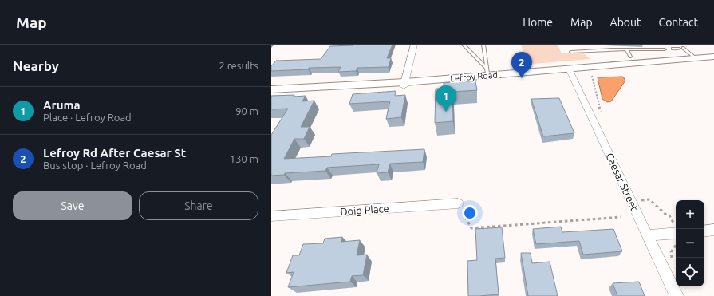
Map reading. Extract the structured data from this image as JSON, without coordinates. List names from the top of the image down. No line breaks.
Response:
{"streets":{"street":["Lefroy Road","Caesar Street","Doig Place"]},"crossings":[["Lefroy Road","Caesar Street"]],"page":{"header":"Map","nav":["Home","Map","About","Contact"],"heading":["Nearby","2 results"],"pins":["2","1"],"list":[{"mark":"1","name":"Aruma","note":"Place · Lefroy Road","value":"90 m"},{"mark":"2","name":"Lefroy Rd After Caesar St","note":"Bus stop · Lefroy Road","value":"130 m"}],"buttons":["Save","Share"],"map_buttons":["+","−"]}}
